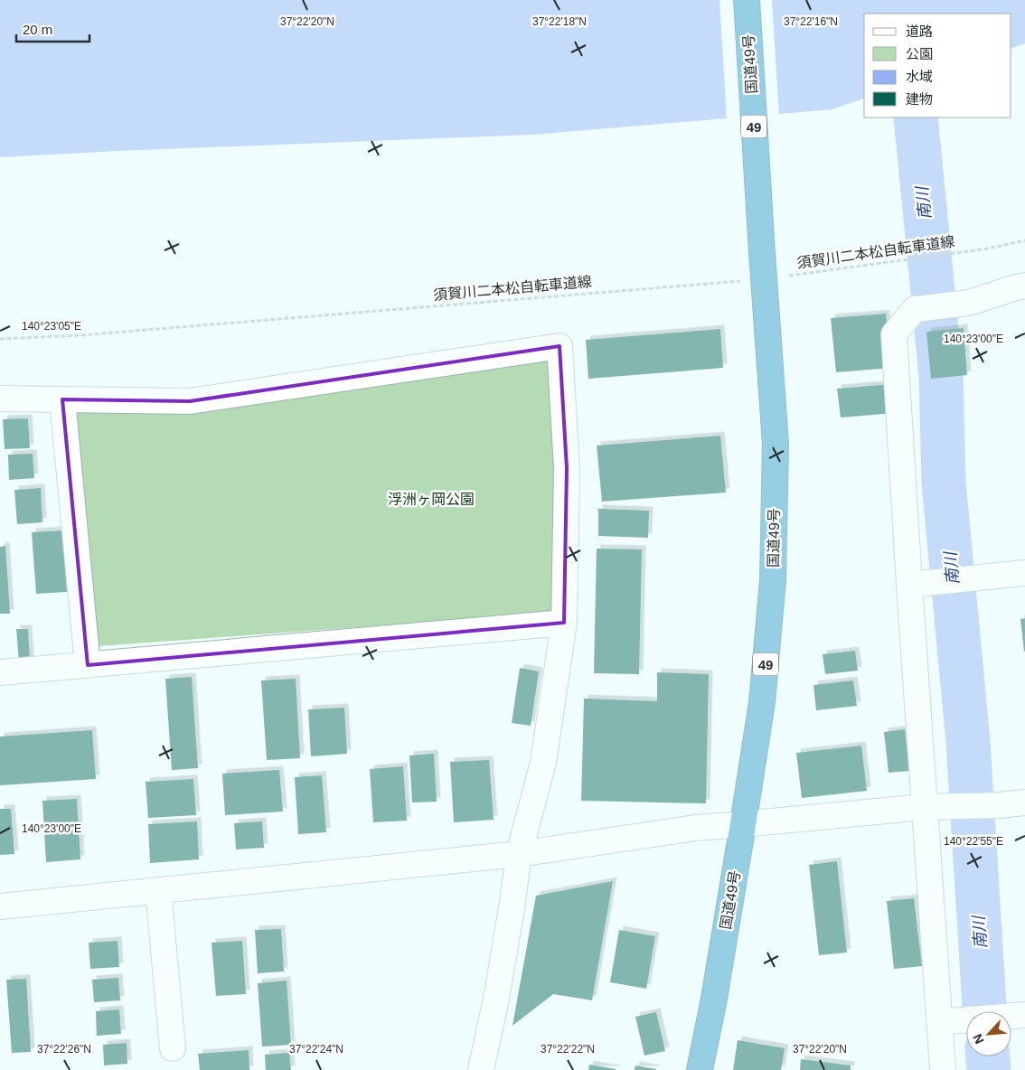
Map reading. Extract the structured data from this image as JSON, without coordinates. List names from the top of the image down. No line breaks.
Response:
{"streets":{"highway":["国道49号","49"],"path":["須賀川二本松自転車道線"]},"crossings":[["国道49号","須賀川二本松自転車道線"]],"water":["南川"],"parks":["浮洲ヶ岡公園"],"legend":["道路","公園","水域","建物"],"scale_bar":"20 m","north":"bottom left","coordinates":["37°22'16\"N","37°22'20\"N","37°22'18\"N","140°23'05\"E","140°23'00\"E","140°22'55\"E","37°22'26\"N","37°22'24\"N","37°22'22\"N"]}
